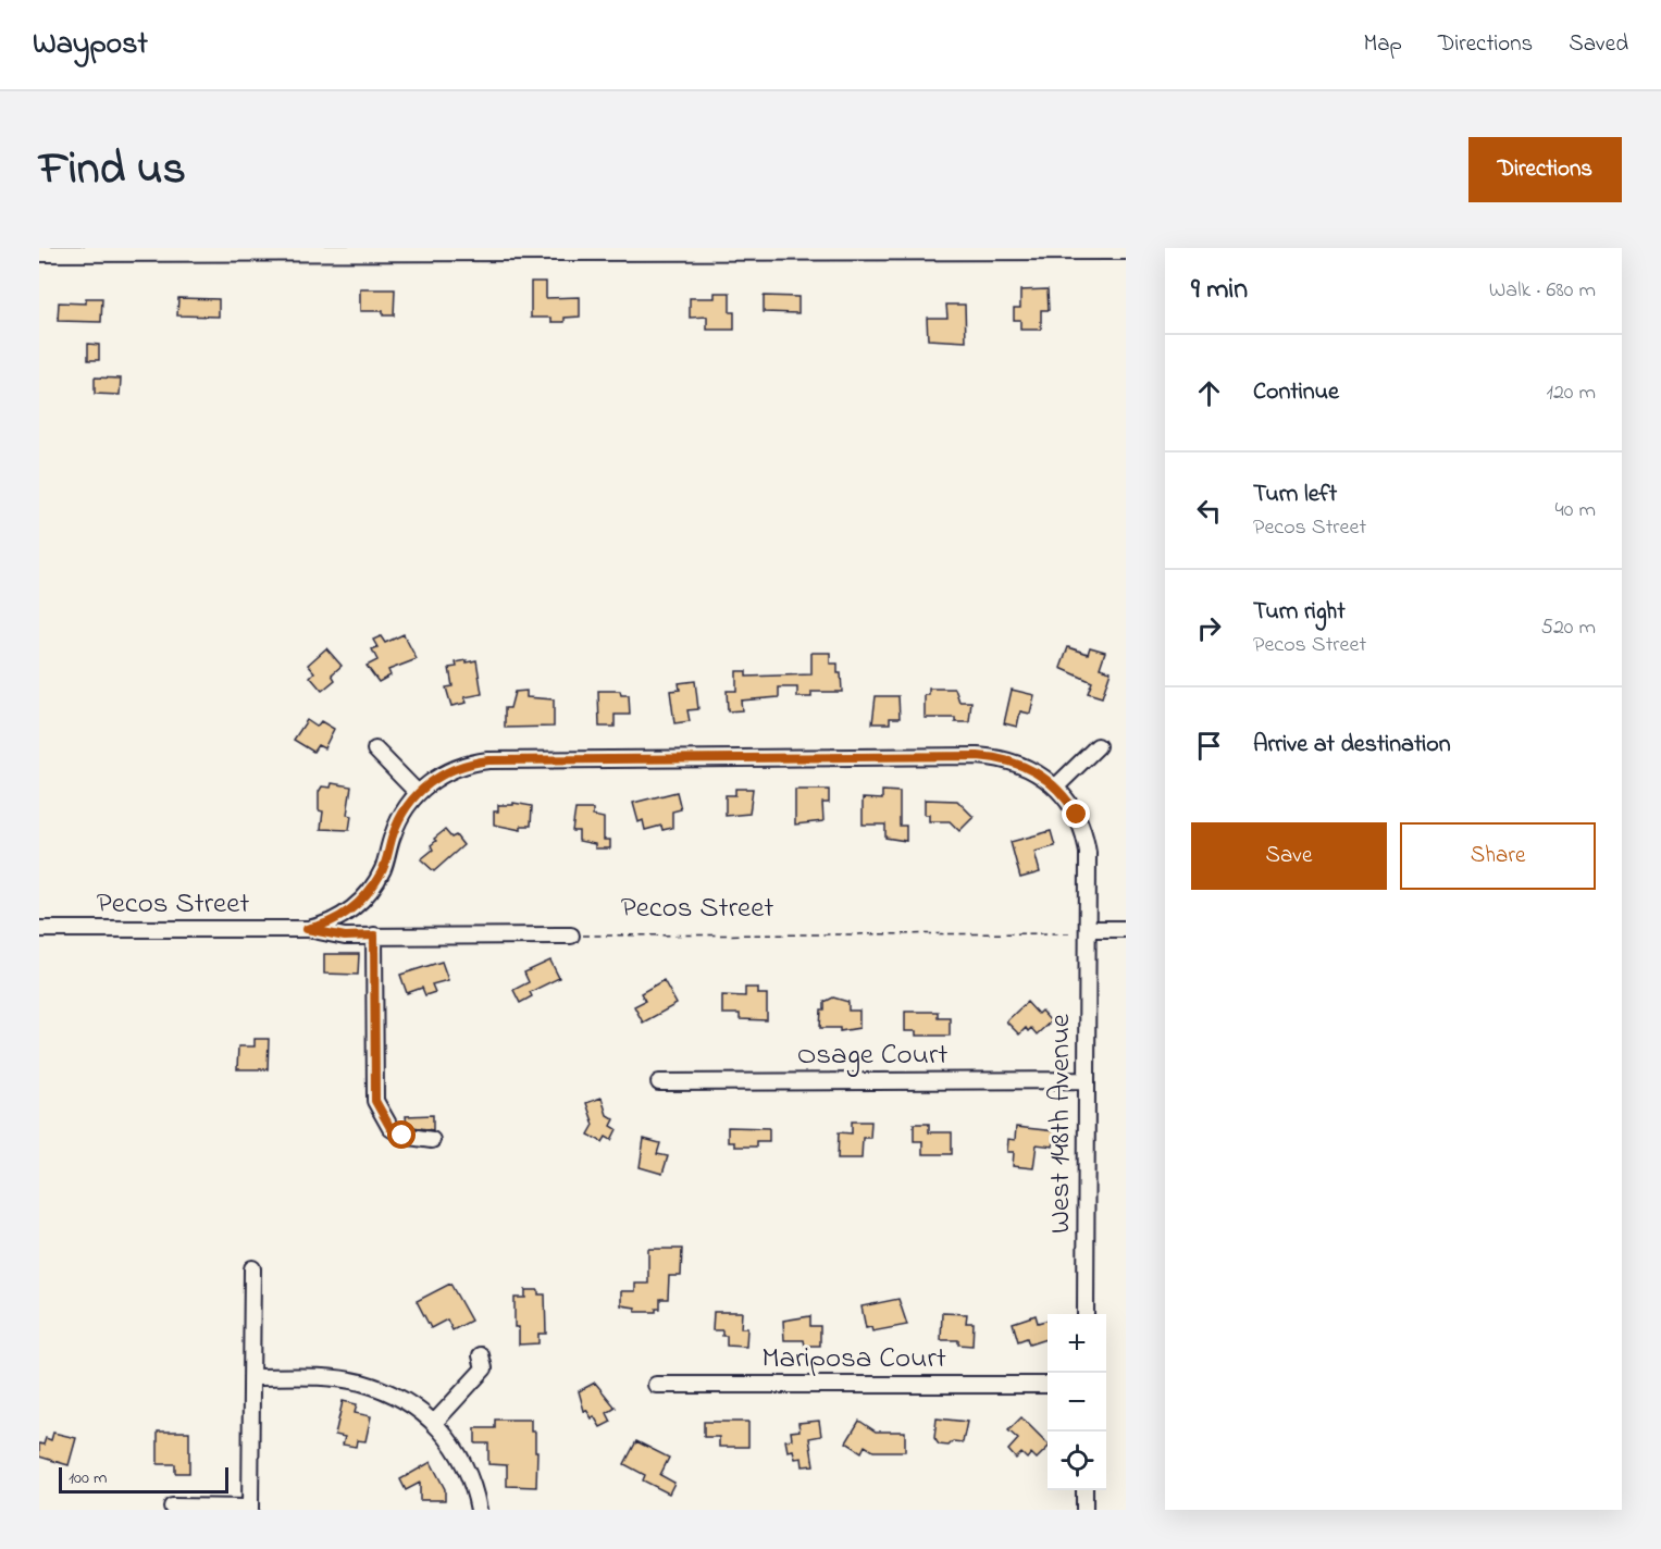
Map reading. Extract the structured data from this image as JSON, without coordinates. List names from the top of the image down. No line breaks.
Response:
{"streets":{"street":["Pecos Street","Osage Court","West 148th Avenue","Mariposa Court"]},"crossings":[["Pecos Street","West 148th Avenue"],["Osage Court","West 148th Avenue"]],"scale_bar":"100 m","page":{"header":"Waypost","nav":["Map","Directions","Saved"],"title":"Find us","buttons":["Directions",["Save","Share"]],"heading":["9 min","Walk · 680 m"],"list":[["Continue","120 m"],["Turn left","Pecos Street","40 m"],["Turn right","Pecos Street","520 m"],"Arrive at destination"],"map_buttons":["+","−"],"scale":"100 m"}}
